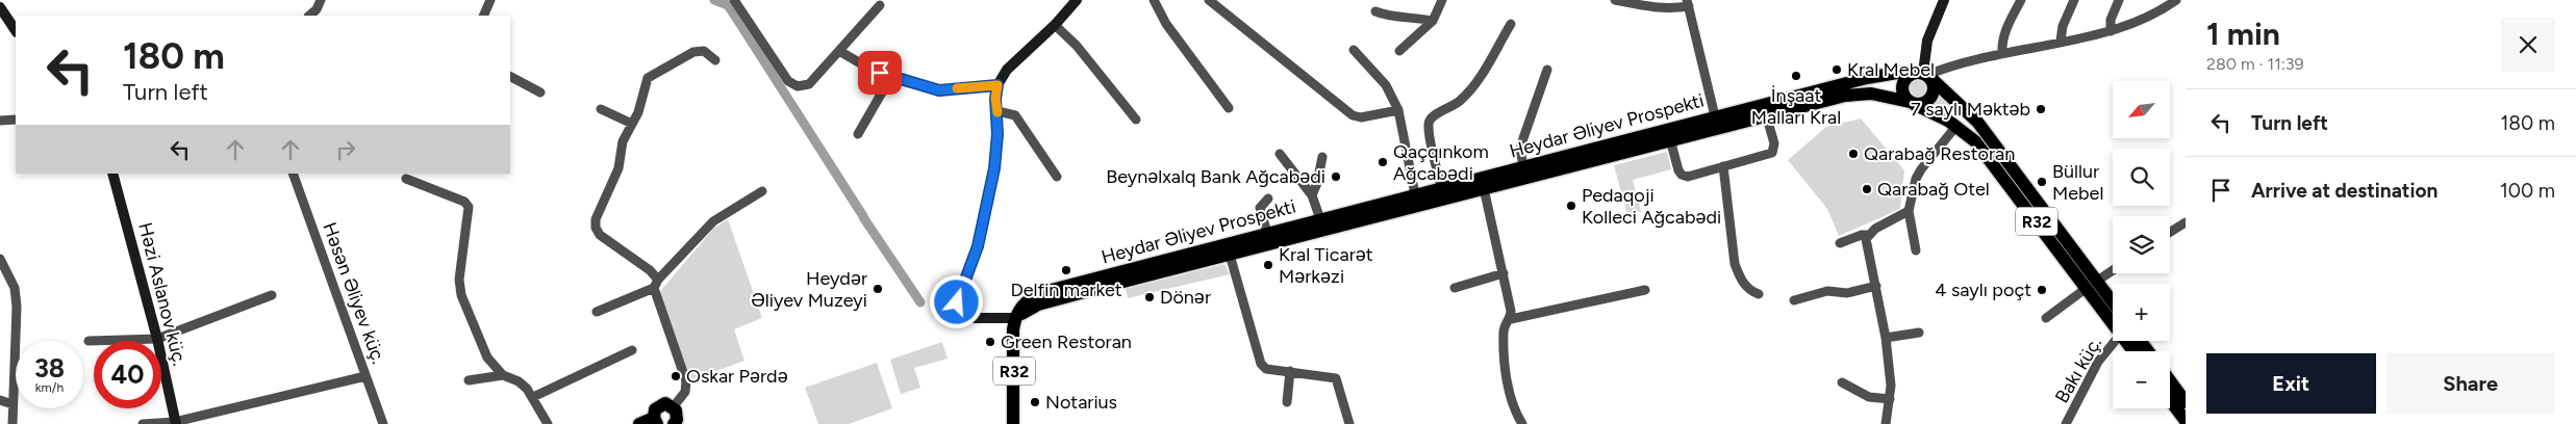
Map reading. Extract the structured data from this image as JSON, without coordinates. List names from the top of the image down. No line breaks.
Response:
{"streets":{"main road":["Heydar Əliyev Prospekti","R32"],"street":["Həsən Əliyev küç.","Həzi Aslanov küç.","Bakı küç."]},"crossings":[["Heydar Əliyev Prospekti","R32"]],"places":["Kral Mebel","İnşaat Malları Kral","7 saylı Məktəb","Qarabağ Restoran","Qaçqınkom Ağcabədi","Beynəlxalq Bank Ağcabədi","Büllur Mebel","Qarabağ Otel","Pedaqoji Kolleci Ağcabədi","Kral Ticarət Mərkəzi","Delfin market","Heydər Əliyev Muzeyi","4 saylı poçt","Dönər","Green Restoran","Oskar Pərdə","Notarius"],"north":"bottom left","page":{"heading":["1 min","280 m · 11:39"],"turn":["180 m","Turn left"],"map_buttons":["+","−"],"list":[{"name":"Turn left","value":"180 m"},{"name":"Arrive at destination","value":"100 m"}],"speed":"38 km/h","limit":"40","buttons":["Exit","Share"]}}
